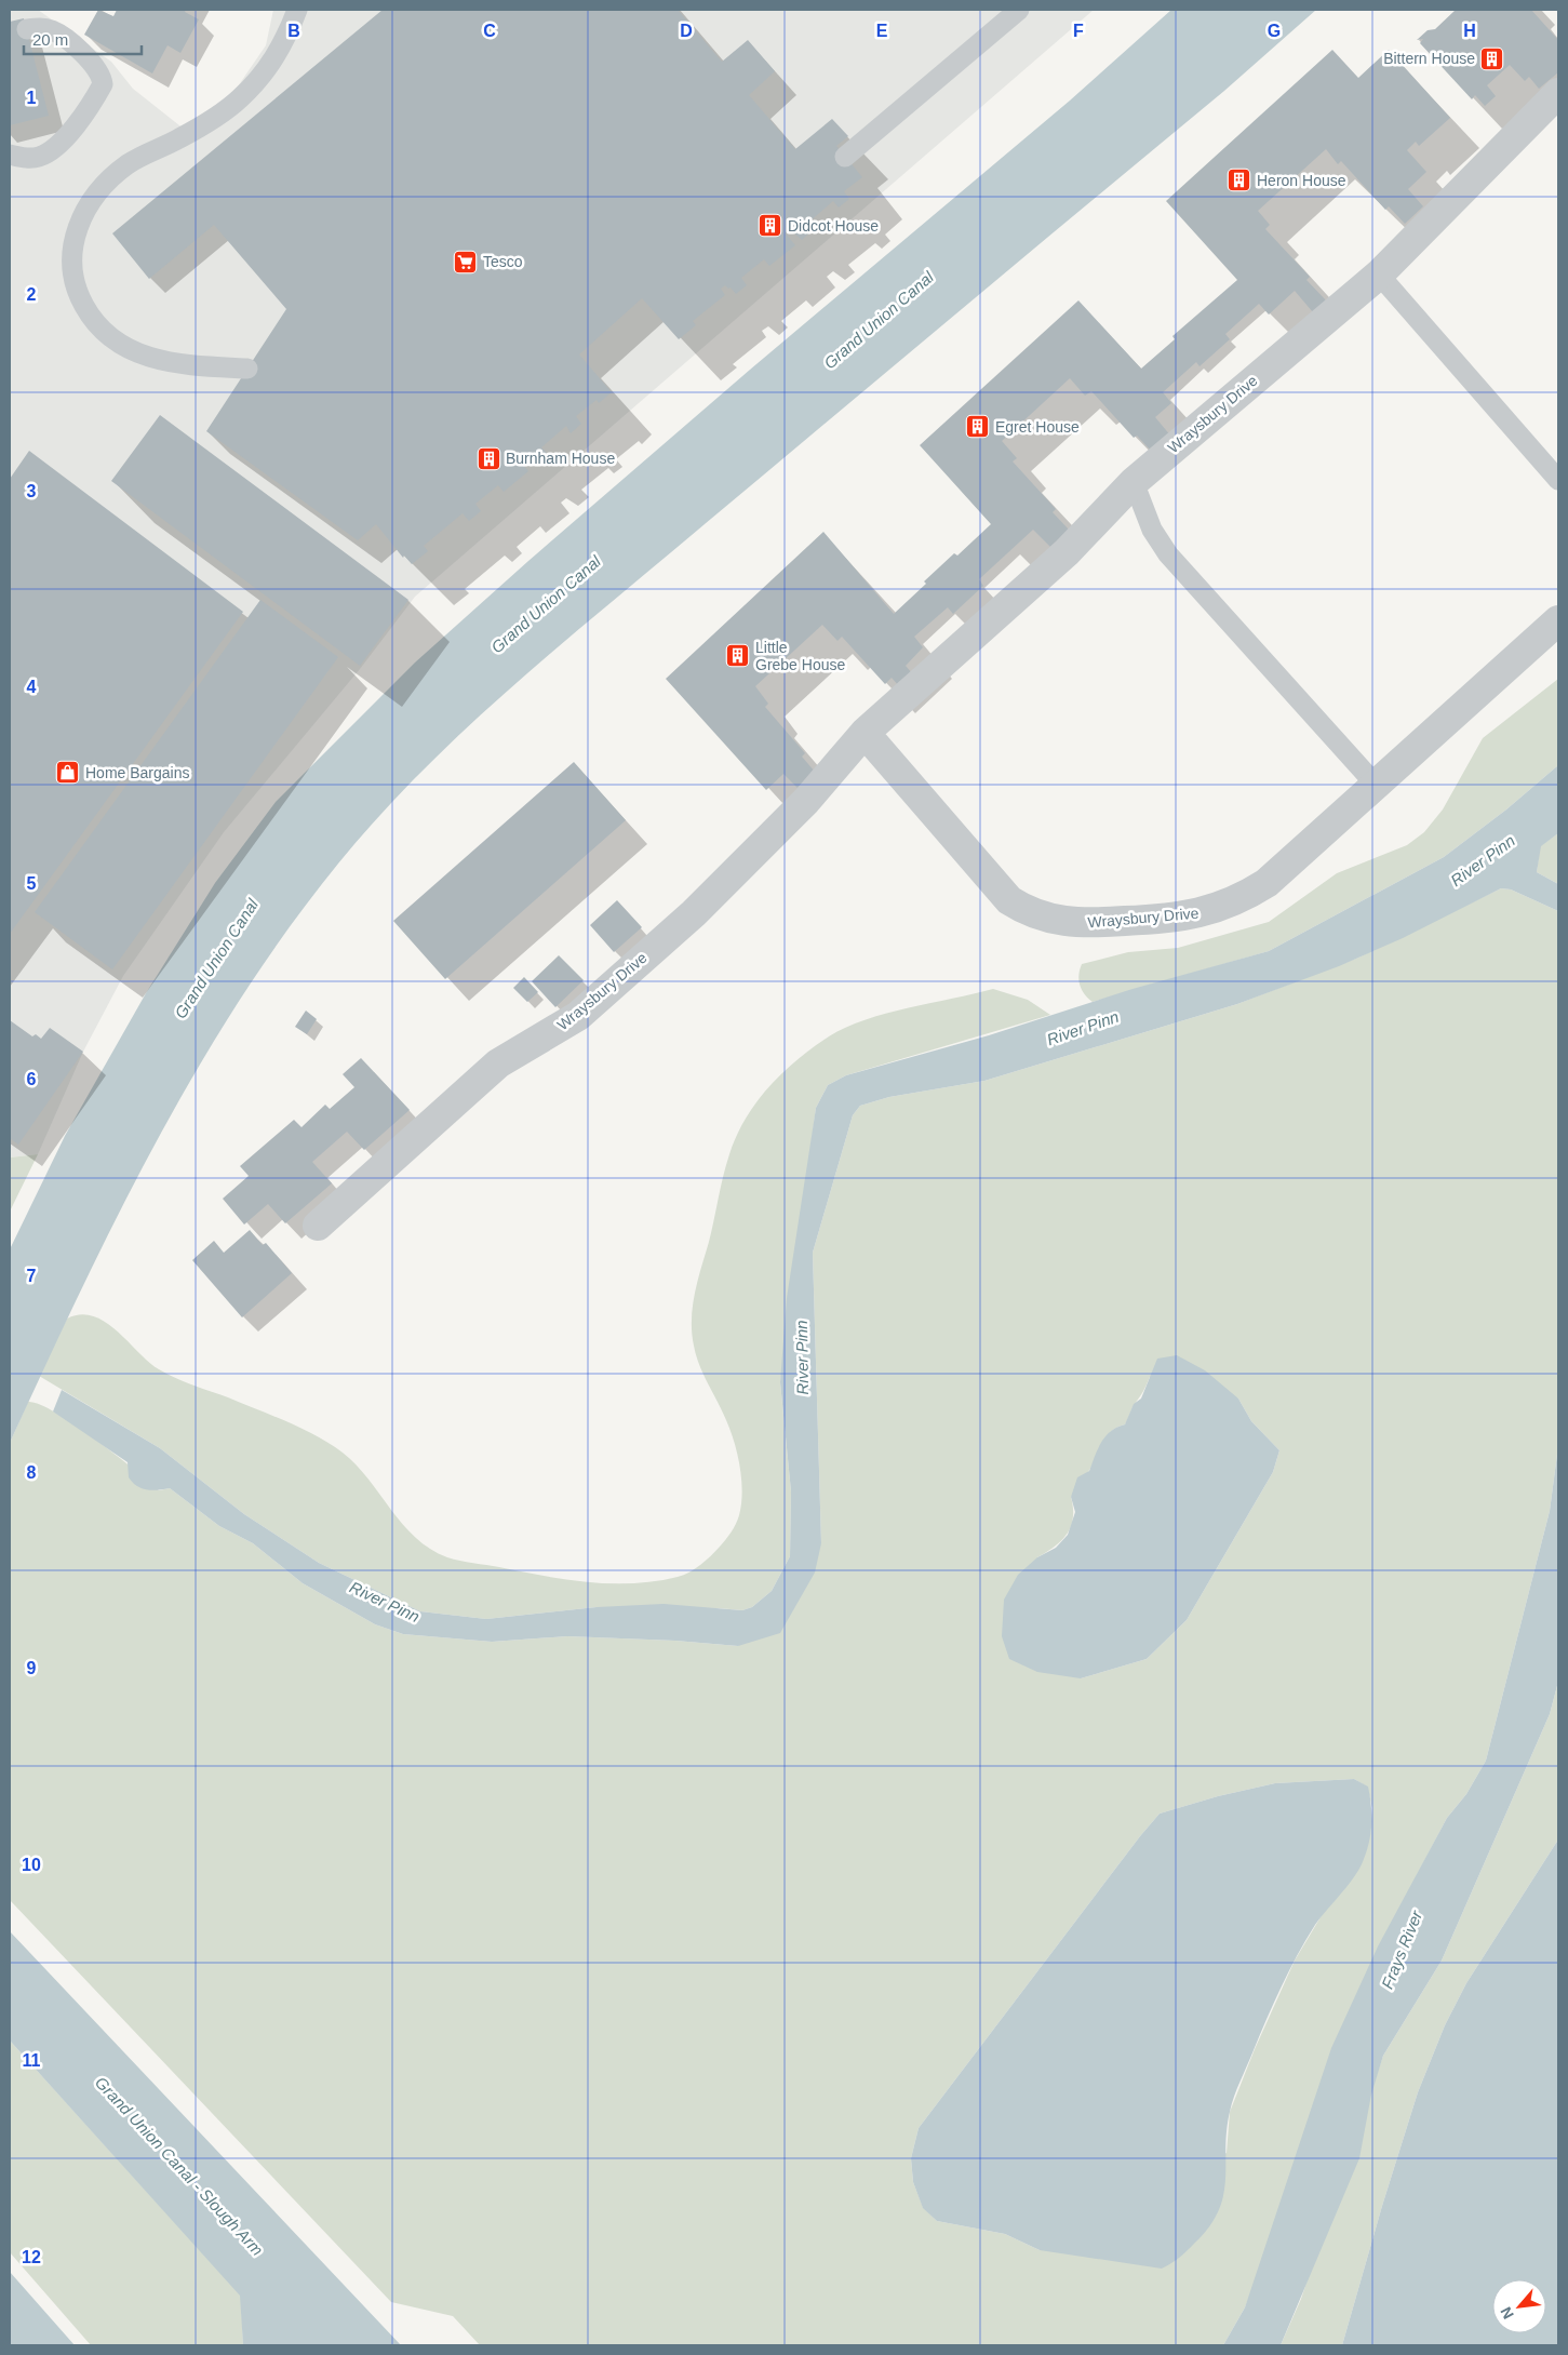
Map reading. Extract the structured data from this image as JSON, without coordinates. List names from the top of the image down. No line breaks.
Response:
{"streets":{"street":["Wraysbury Drive"]},"water":["Grand Union Canal","River Pinn","Frays River","Grand Union Canal - Slough Arm"],"places":{"building":["Bittern House","Heron House","Didcot House","Egret House","Burnham House","Little Grebe House"],"supermarket":["Tesco"],"shop":["Home Bargains"]},"scale_bar":"20 m","north":"bottom left","grid":{"columns":["B","C","D","E","F","G","H"],"rows":["1","2","3","4","5","6","7","8","9","10","11","12"]}}
